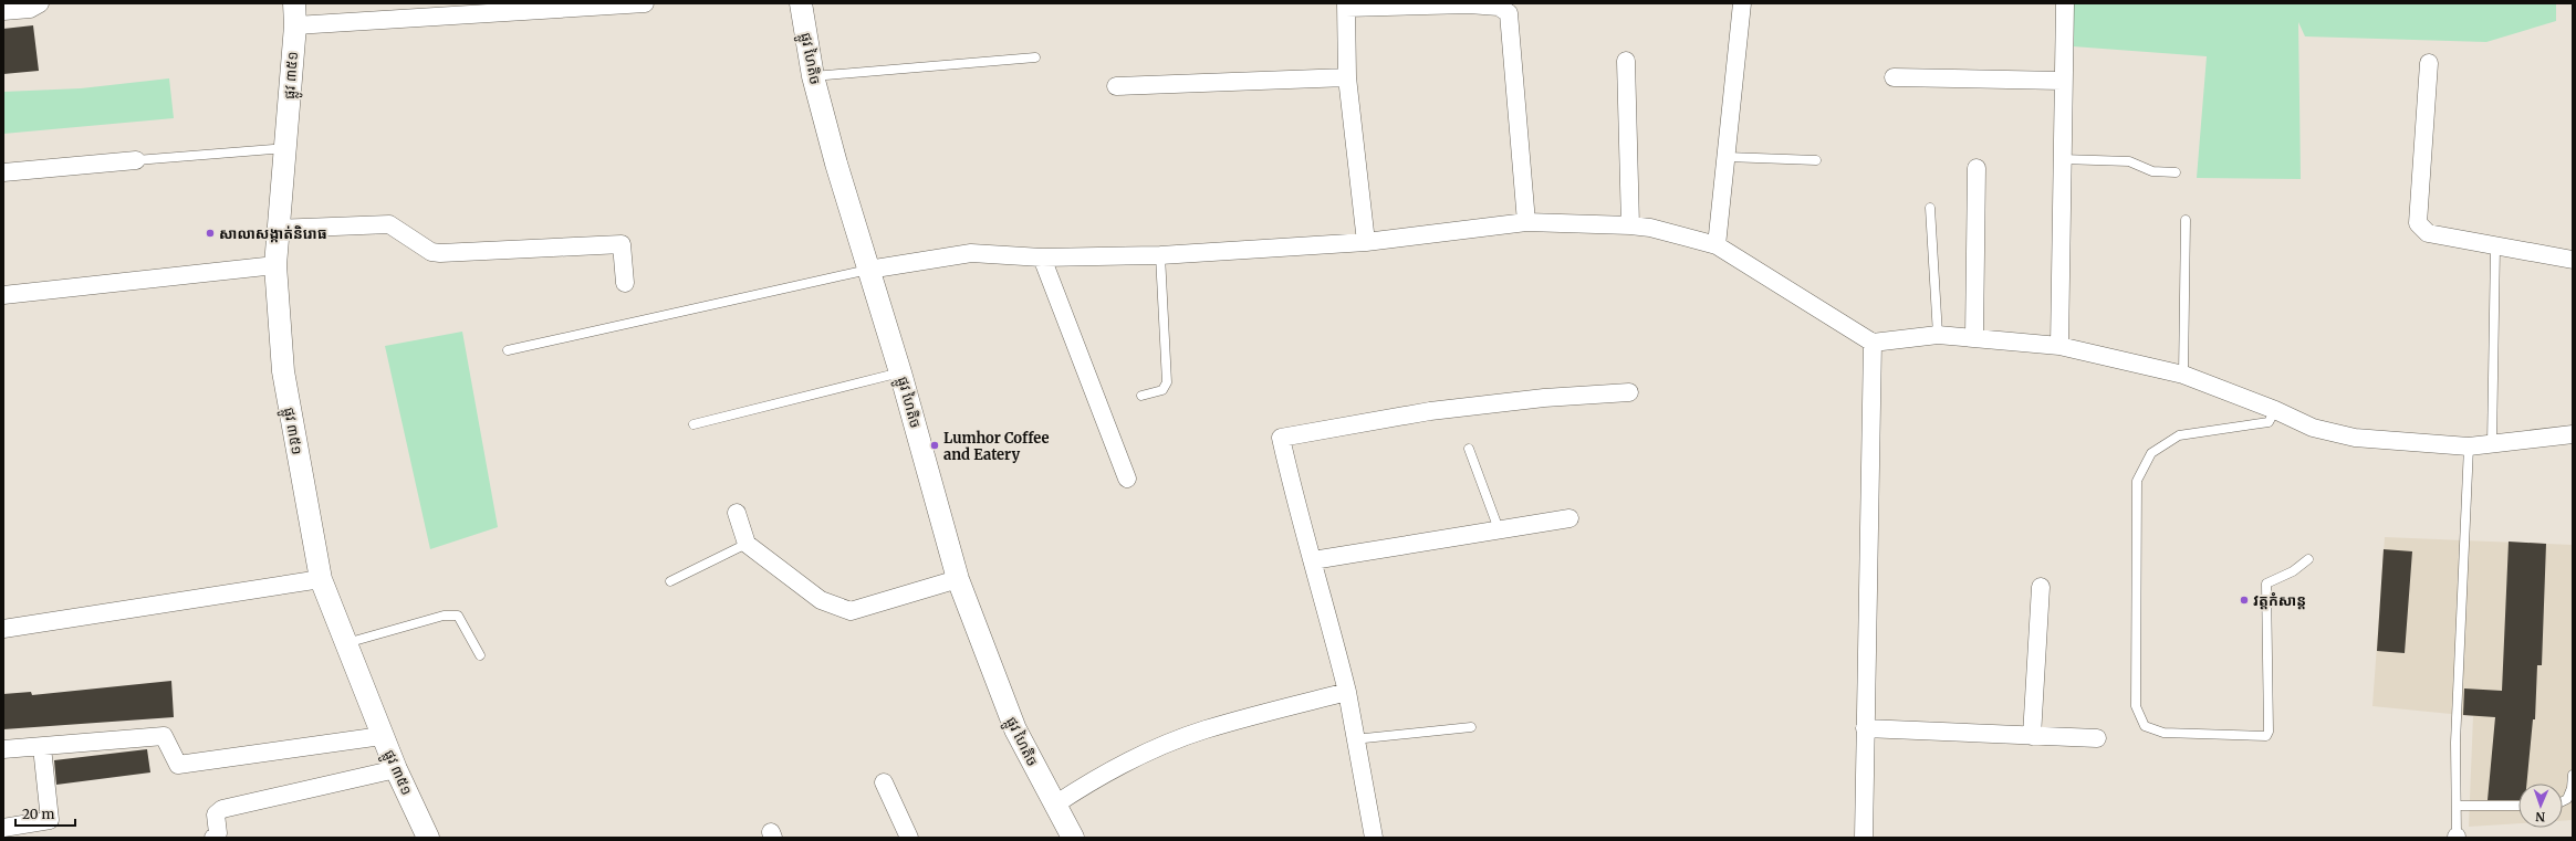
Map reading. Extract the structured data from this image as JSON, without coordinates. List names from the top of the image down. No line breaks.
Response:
{"streets":{"street":["ផ្លូវ ហៃតិច","ផ្លូវ ៣៥១"]},"places":["សាលាសង្កាត់និរោធ","Lumhor Coffee and Eatery","វត្តកំសាន្ត"],"scale_bar":"20 m","north":"bottom"}
